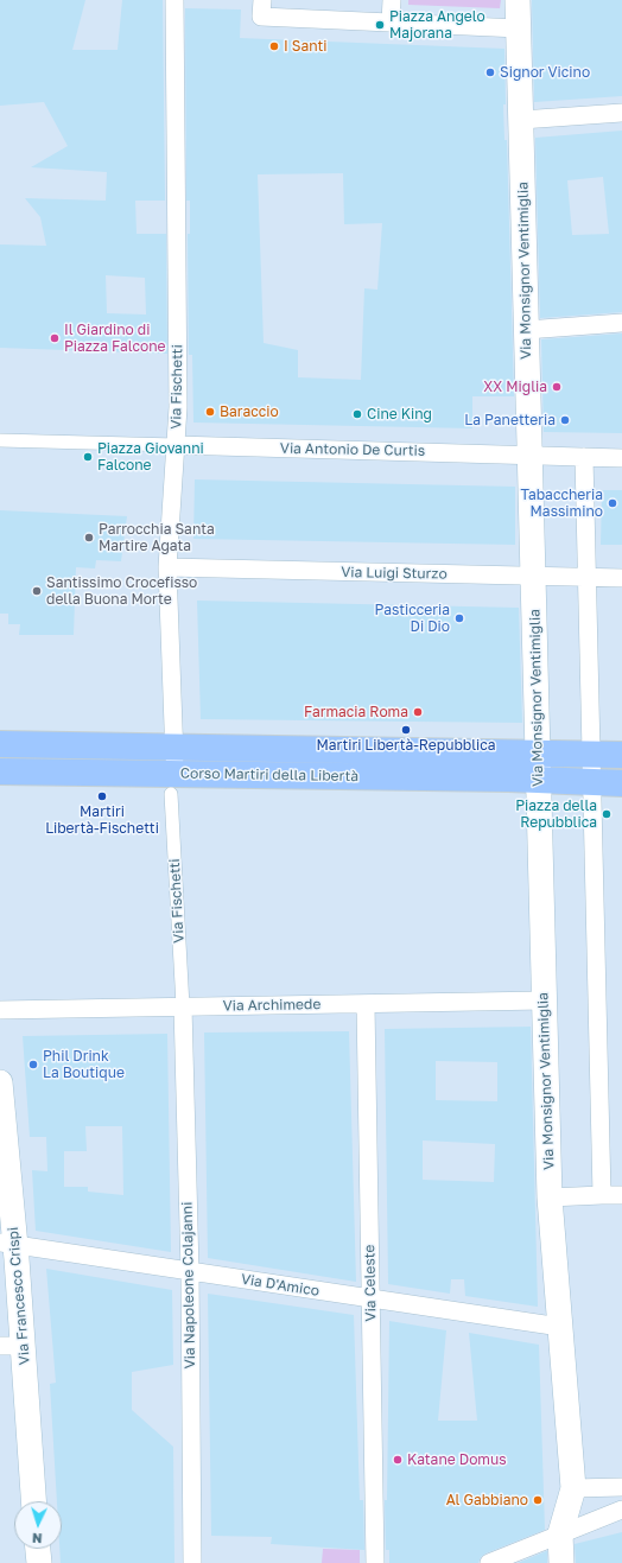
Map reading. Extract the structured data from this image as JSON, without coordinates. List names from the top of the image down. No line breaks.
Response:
{"streets":{"main road":["Via Monsignor Ventimiglia","Corso Martiri della Libertà","Via Francesco Crispi"],"street":["Via Fischetti","Via Antonio De Curtis","Via Luigi Sturzo","Via Archimede","Via Celeste","Via Napoleone Colajanni","Via D'Amico"]},"crossings":[["Via Monsignor Ventimiglia","Via Antonio De Curtis"],["Via Monsignor Ventimiglia","Via Luigi Sturzo"],["Via Monsignor Ventimiglia","Corso Martiri della Libertà"],["Via Monsignor Ventimiglia","Via Archimede"],["Via Monsignor Ventimiglia","Via D'Amico"],["Via Fischetti","Via Antonio De Curtis"],["Via Fischetti","Via Luigi Sturzo"],["Via Fischetti","Corso Martiri della Libertà"],["Via Fischetti","Via Archimede"],["Via Fischetti","Via Napoleone Colajanni"],["Via Archimede","Via Celeste"],["Via Archimede","Via Napoleone Colajanni"],["Via Celeste","Via D'Amico"],["Via Napoleone Colajanni","Via D'Amico"],["Via D'Amico","Via Francesco Crispi"]],"places":["Piazza Angelo Majorana","I Santi","Signor Vicino","Il Giardino di Piazza Falcone","XX Miglia","Baraccio","Cine King","La Panetteria","Piazza Giovanni Falcone","Tabaccheria Massimino","Parrocchia Santa Martire Agata","Santissimo Crocefisso della Buona Morte","Pasticceria Di Dio","Farmacia Roma","Martiri Libertà-Repubblica","Martiri Libertà-Fischetti","Piazza della Repubblica","Phil Drink La Boutique","Katane Domus","Al Gabbiano"],"north":"bottom"}
